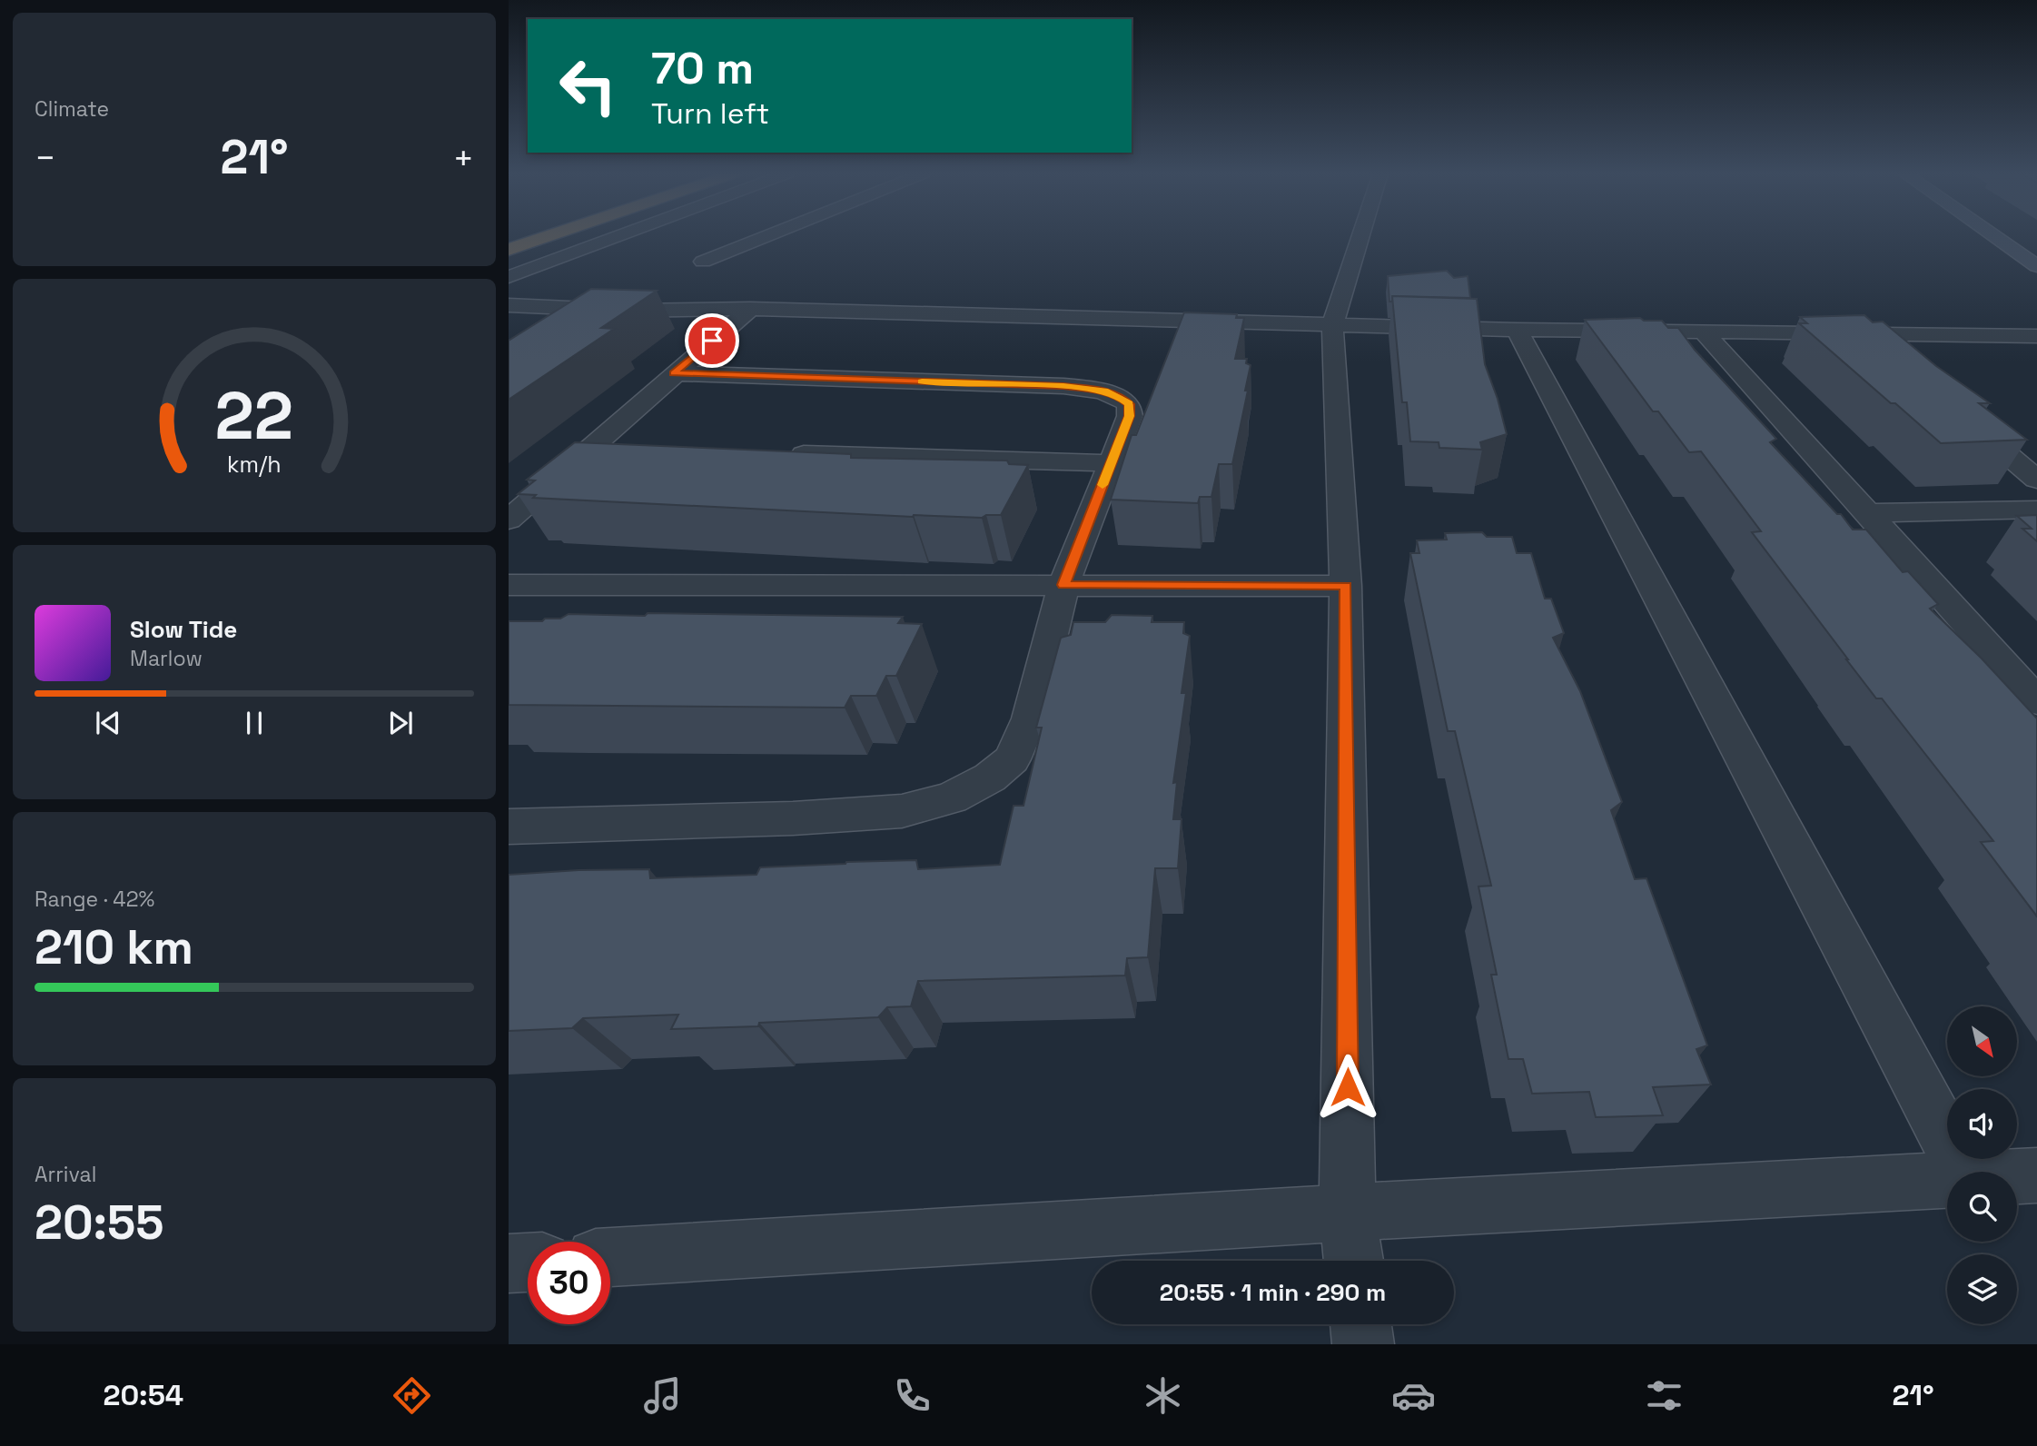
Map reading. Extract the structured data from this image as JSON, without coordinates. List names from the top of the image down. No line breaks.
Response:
{"north":"bottom right","page":{"tile":["Climate",["Range · 42%","210 km"],["Arrival","20:55"]],"turn":["70 m","Turn left"],"heat":["−","21°","+"],"song":["Slow Tide","Marlow"],"limit":"30","trip":"20:55 · 1 min · 290 m","tabs":["20:54","21°"],"gauge":["22","km/h"]}}
